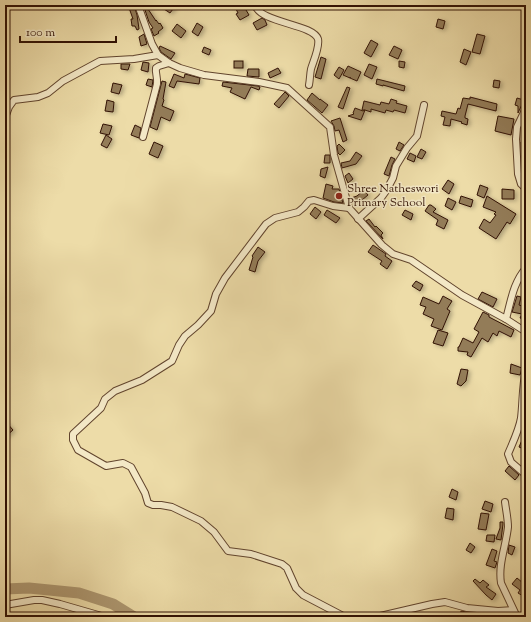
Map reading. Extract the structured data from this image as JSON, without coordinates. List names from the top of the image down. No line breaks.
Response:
{"places":["Shree Natheswori Primary School"],"scale_bar":"100 m"}
